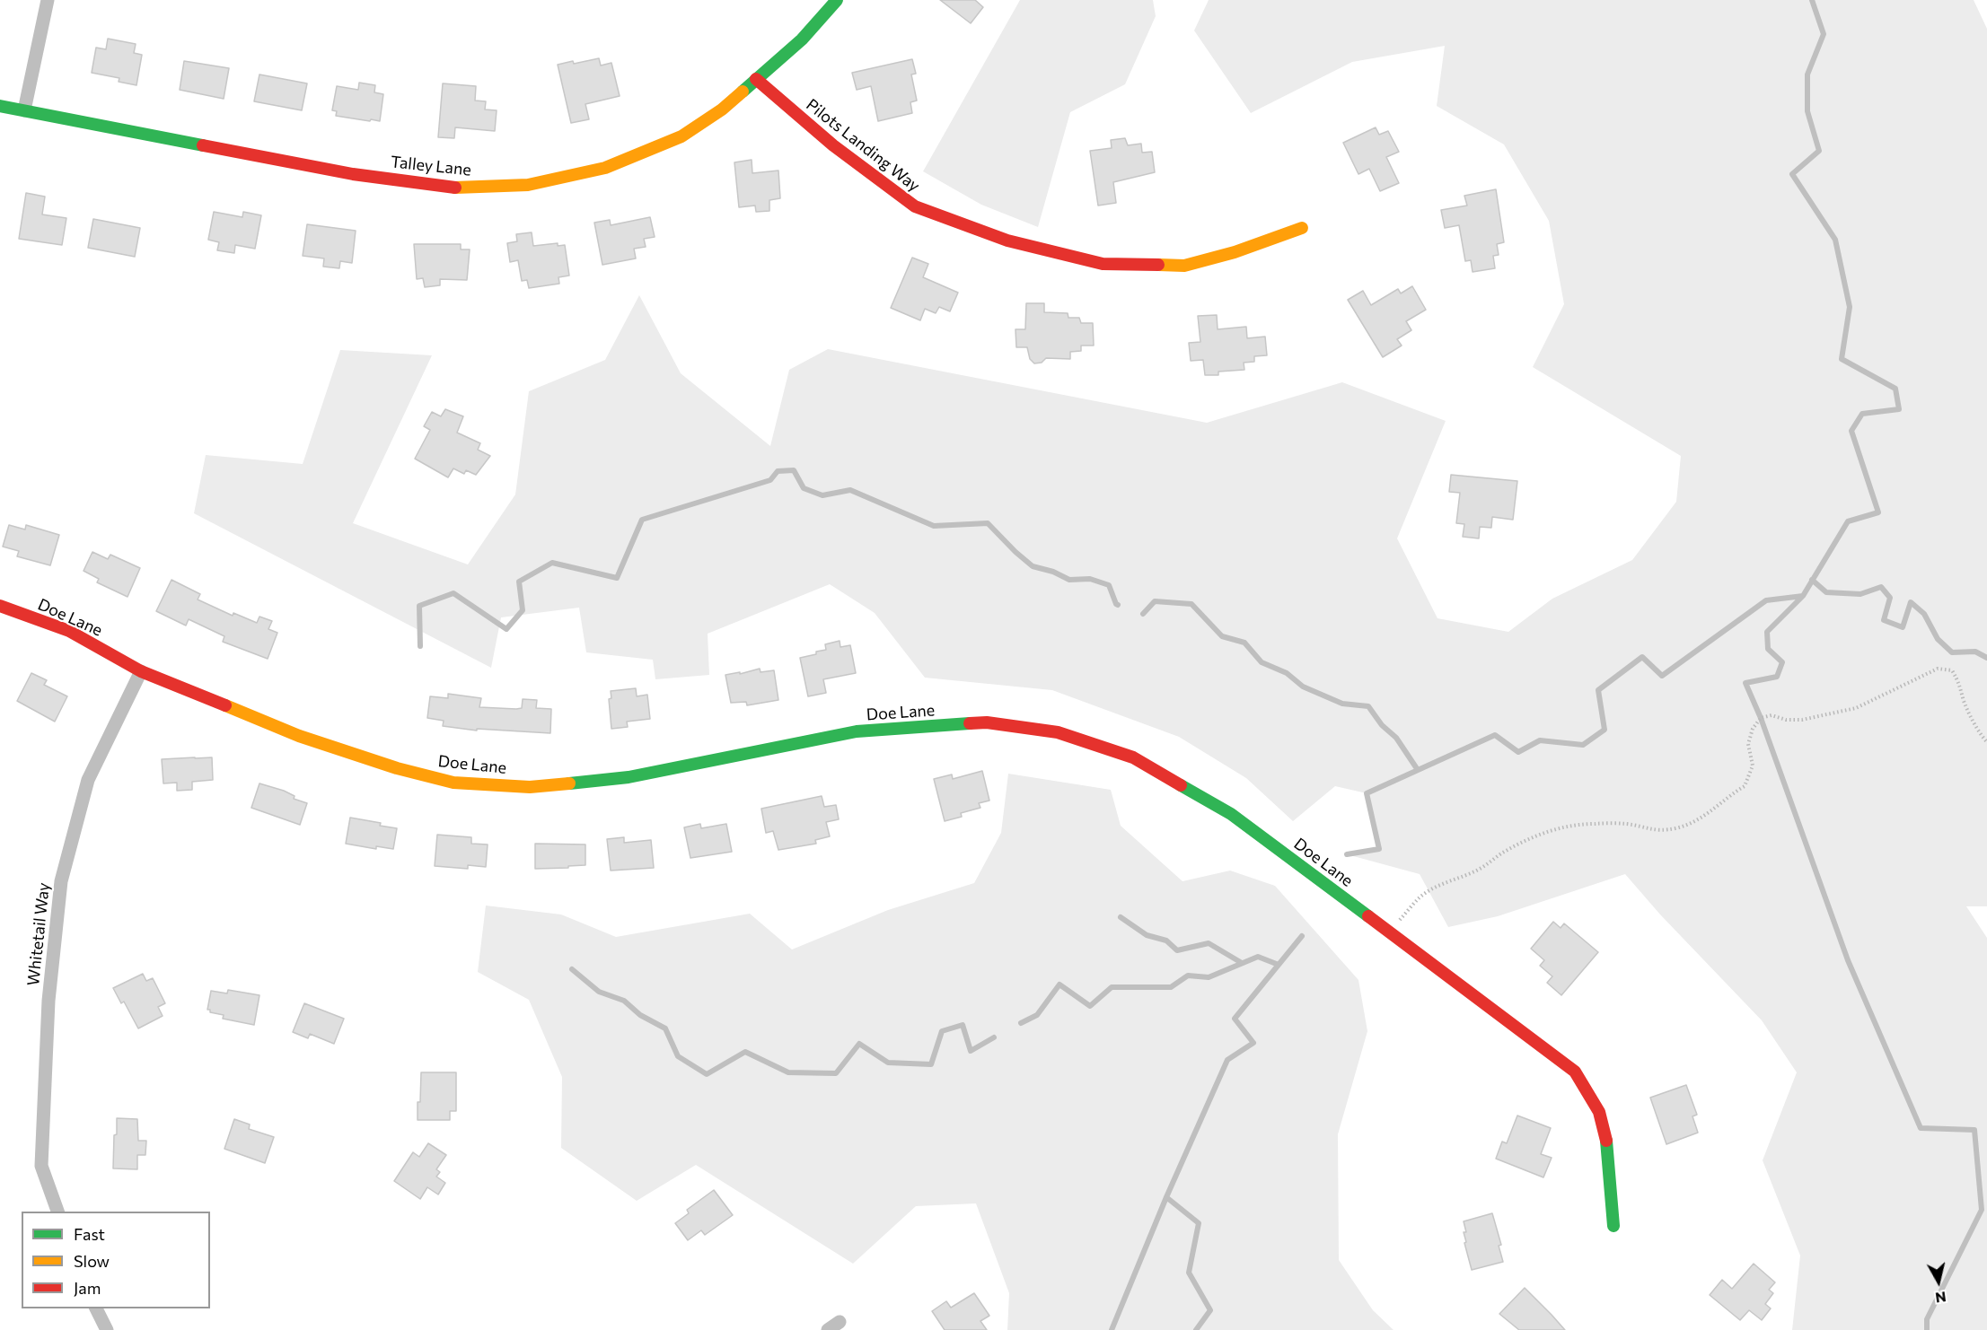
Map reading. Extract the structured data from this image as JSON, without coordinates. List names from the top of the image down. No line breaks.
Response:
{"streets":{"street":["Pilots Landing Way","Talley Lane","Doe Lane","Whitetail Way"]},"crossings":[["Pilots Landing Way","Talley Lane"],["Doe Lane","Whitetail Way"]],"legend":["Fast","Slow","Jam"],"north":"bottom"}
